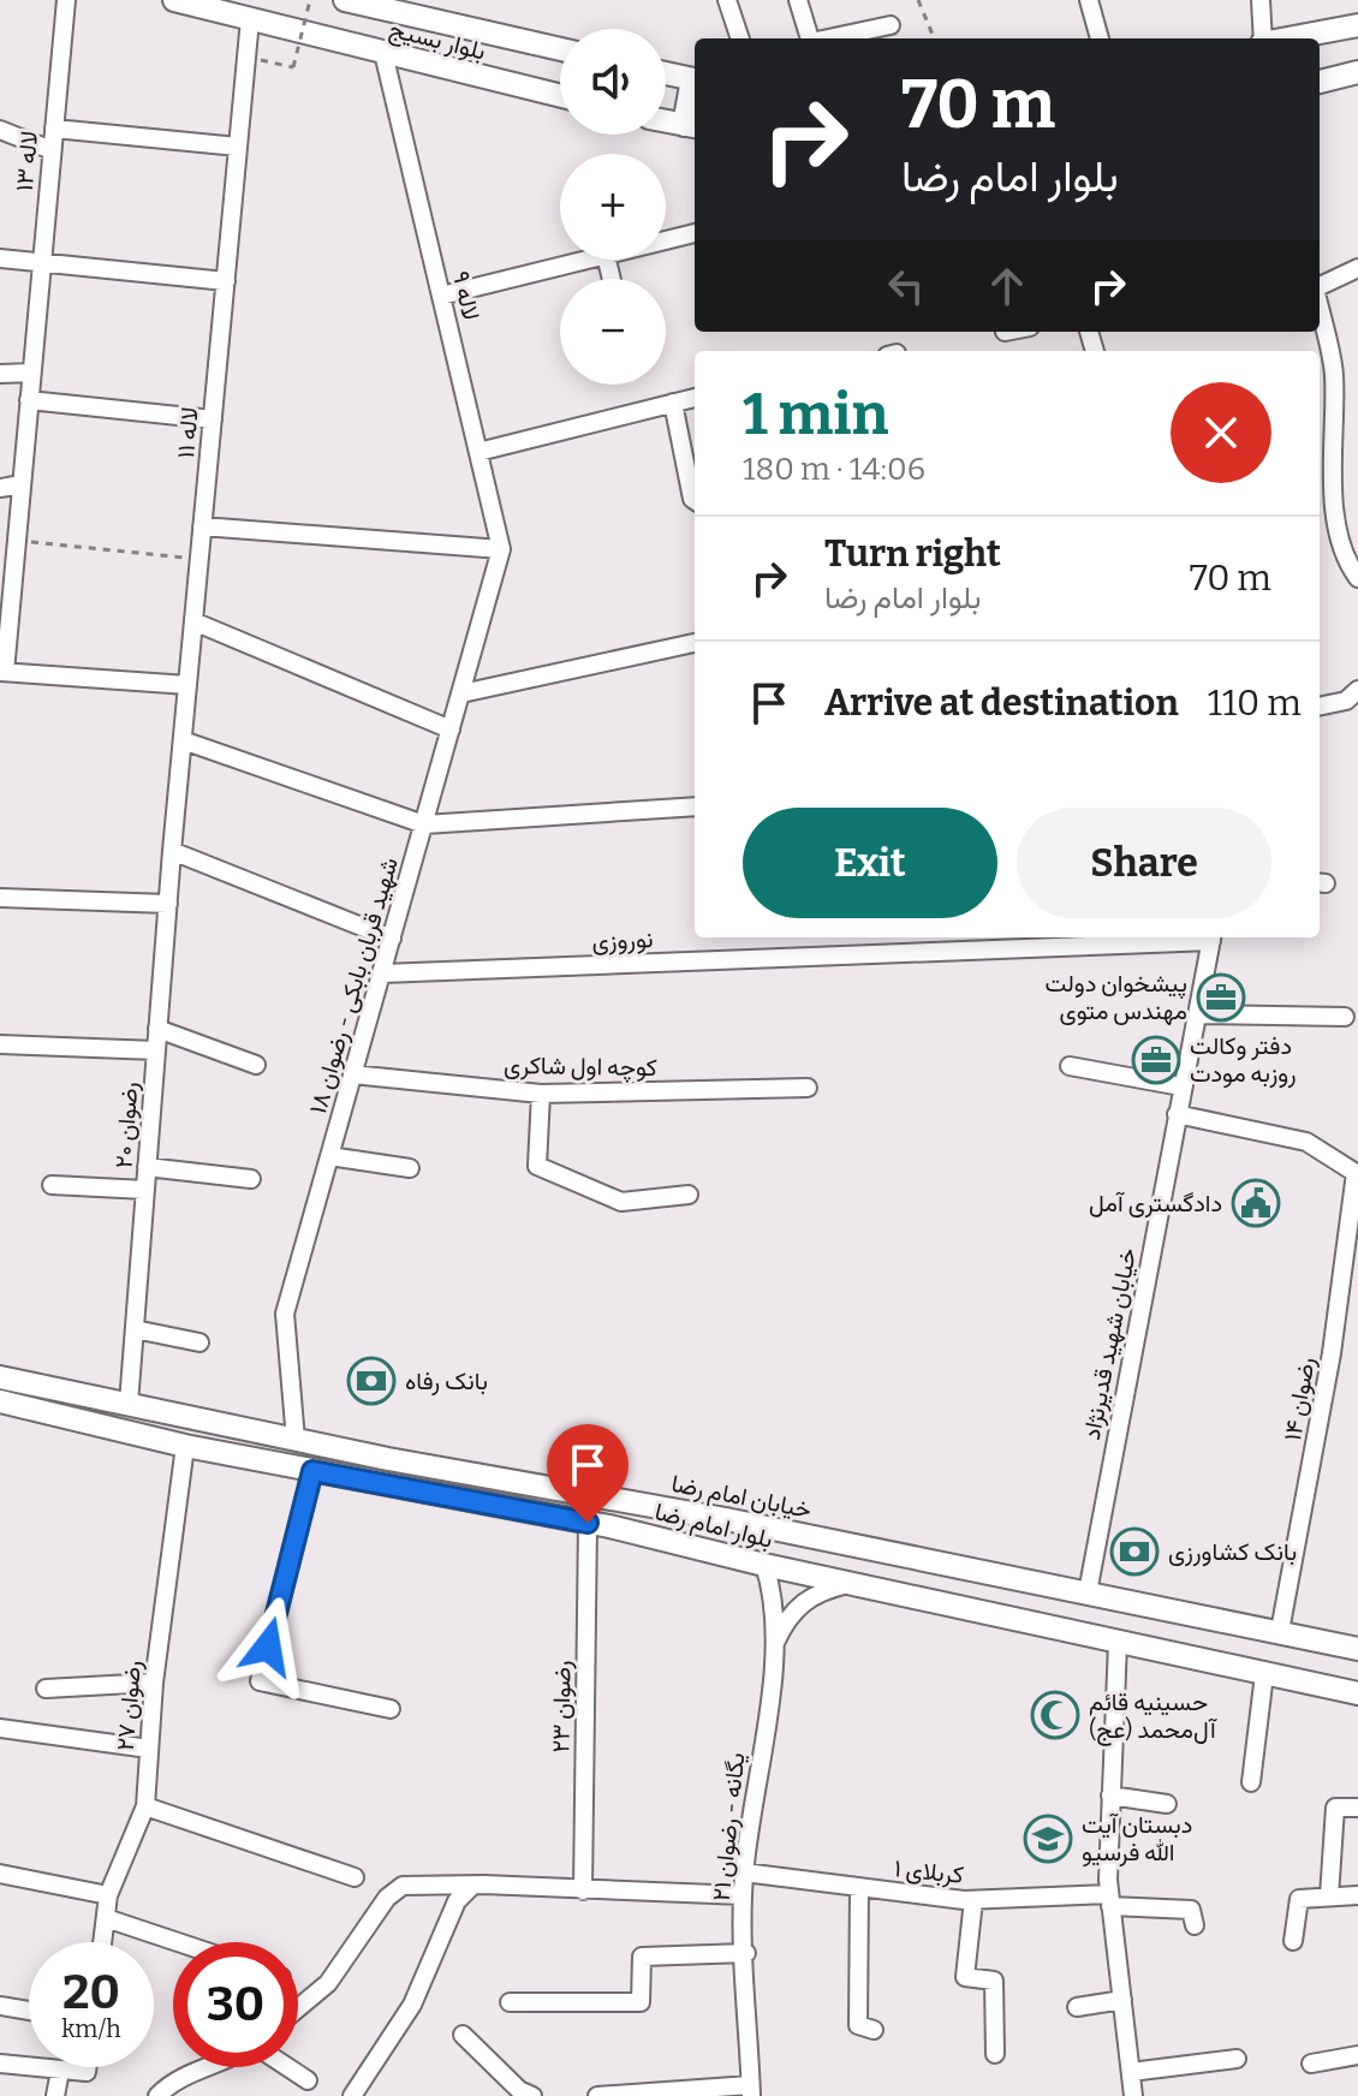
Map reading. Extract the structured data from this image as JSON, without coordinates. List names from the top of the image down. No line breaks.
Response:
{"streets":{"main road":["بلوار بسیج","خیابان امام رضا","بلوار امام رضا"],"street":["لاله ۱۳","لاله ۹","لاله ۱۱","نوروزی","شهید قربان بابکی - رضوان ۱۸","کوچه اول شاکری","رضوان ۲۰","خيابان شهيد قديرنژاد","رضوان ۱۴","رضوان ۲۷","رضوان ۲۳","یگانه - رضوان ۲۱","کربلای ۱"]},"crossings":[["بلوار بسیج","لاله ۹"],["بلوار بسیج","لاله ۱۱"],["لاله ۹","شهید قربان بابکی - رضوان ۱۸"],["لاله ۱۱","رضوان ۲۰"],["نوروزی","شهید قربان بابکی - رضوان ۱۸"],["شهید قربان بابکی - رضوان ۱۸","کوچه اول شاکری"],["شهید قربان بابکی - رضوان ۱۸","خیابان امام رضا"],["رضوان ۲۰","خیابان امام رضا"],["خيابان شهيد قديرنژاد","رضوان ۱۴"],["خيابان شهيد قديرنژاد","خیابان امام رضا"],["رضوان ۱۴","خیابان امام رضا"],["بلوار امام رضا","رضوان ۲۷"],["بلوار امام رضا","رضوان ۲۳"],["بلوار امام رضا","یگانه - رضوان ۲۱"],["یگانه - رضوان ۲۱","کربلای ۱"]],"places":{"office":["پیشخوان دولت مهندس متوی","دفتر وکالت روزبه مودت"],"public building":["دادگستری آمل"],"bank":["بانک رفاه","بانک کشاورزی"],"mosque":["حسینیه قائم آل‌محمد (عج)"],"school or university":["دبستان آیت الله فرسیو"]},"page":{"map_buttons":["+","−"],"turn":["70 m","بلوار امام رضا"],"heading":["1 min","180 m · 14:06"],"list":[{"name":"Turn right","note":"بلوار امام رضا","value":"70 m"},{"name":"Arrive at destination","value":"110 m"}],"buttons":["Exit","Share"],"speed":"20 km/h","limit":"30"}}
